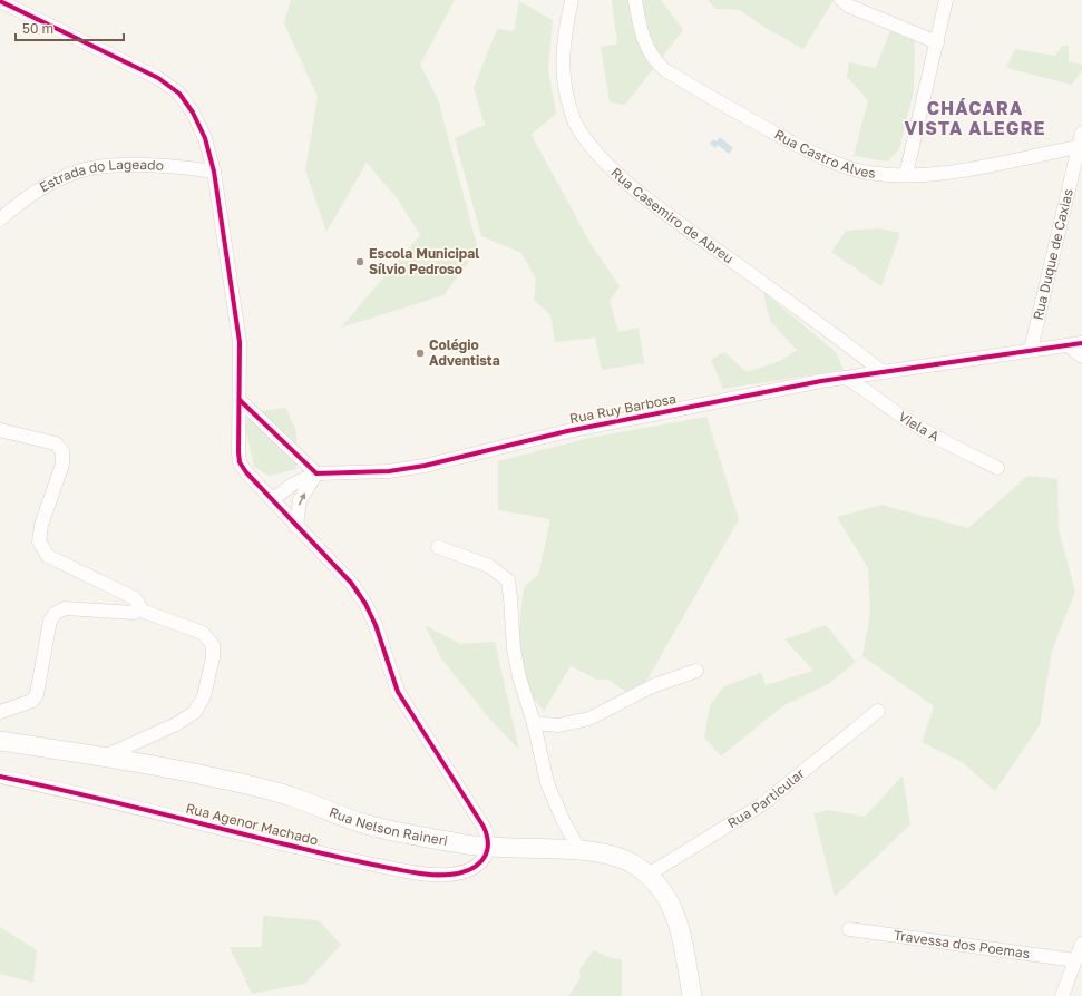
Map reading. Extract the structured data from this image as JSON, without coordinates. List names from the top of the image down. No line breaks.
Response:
{"streets":{"main road":["Rua Nelson Raineri"],"street":["Rua Castro Alves","Estrada do Lageado","Rua Casemiro de Abreu","Rua Duque de Caxias","Rua Ruy Barbosa","Viela A","Rua Particular","Rua Agenor Machado","Travessa dos Poemas"]},"crossings":[["Rua Castro Alves","Rua Duque de Caxias"],["Rua Casemiro de Abreu","Rua Ruy Barbosa"],["Rua Duque de Caxias","Rua Ruy Barbosa"],["Rua Ruy Barbosa","Viela A"],["Rua Particular","Rua Nelson Raineri"],["Rua Agenor Machado","Rua Nelson Raineri"]],"districts":["CHÁCARA VISTA ALEGRE"],"places":["Escola Municipal Sílvio Pedroso","Colégio Adventista"],"scale_bar":"50 m"}
